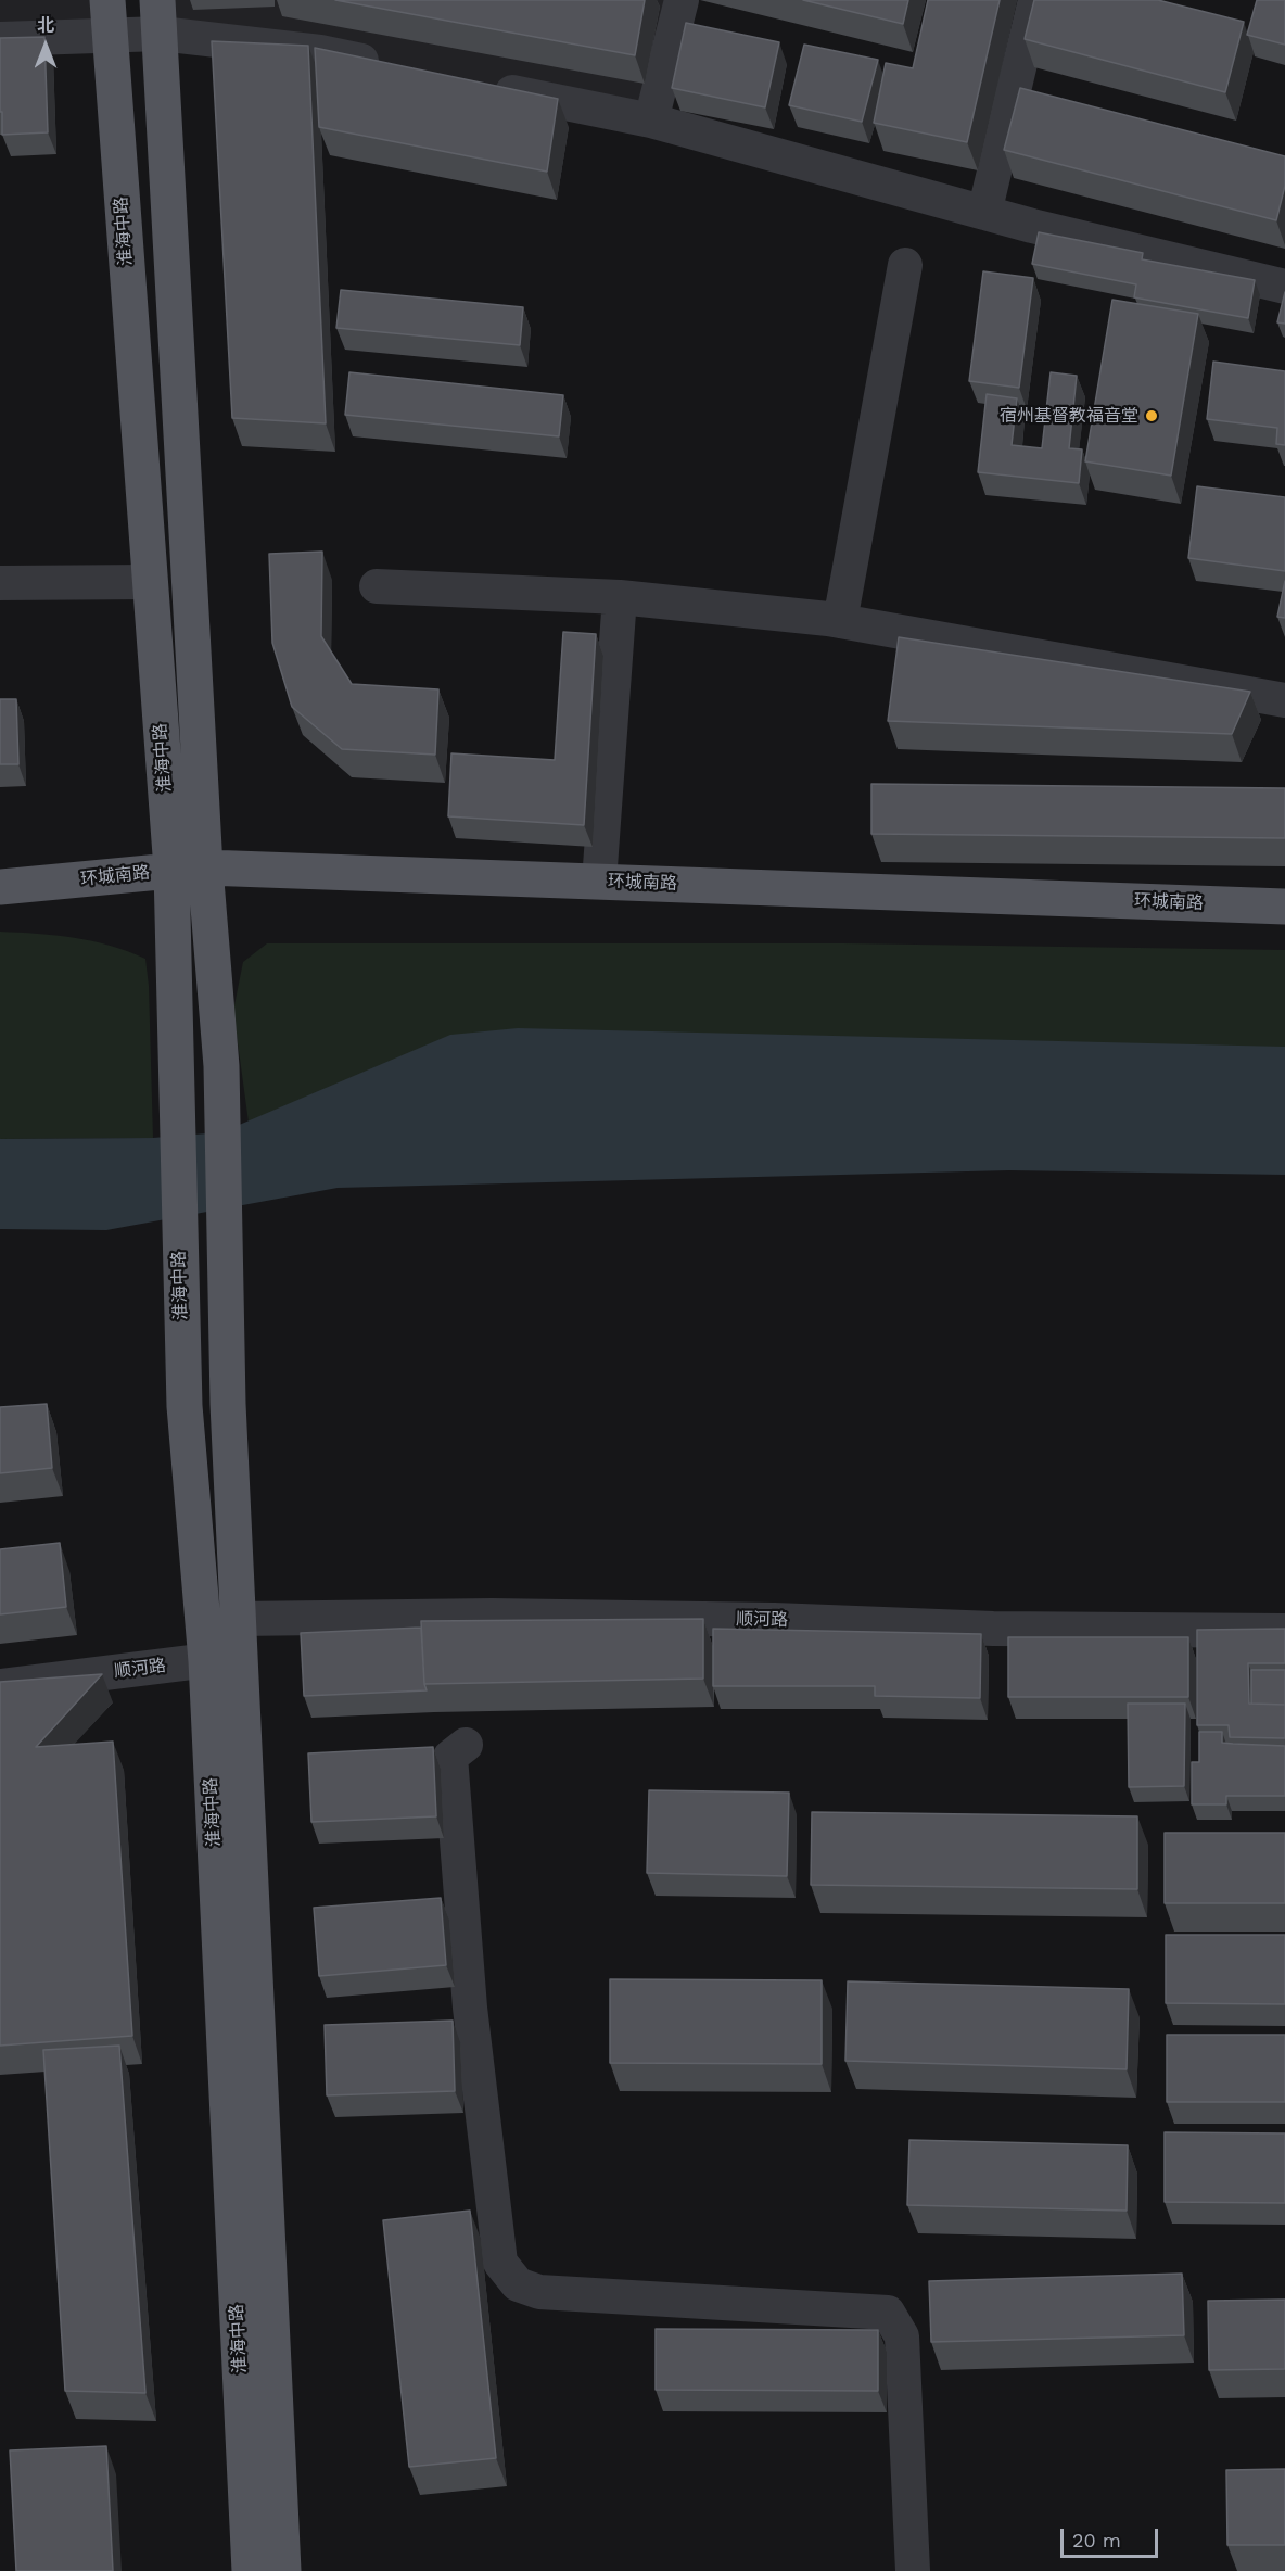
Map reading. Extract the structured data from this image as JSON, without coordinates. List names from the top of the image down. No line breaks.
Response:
{"streets":{"main road":["淮海中路","环城南路"],"street":["顺河路"]},"crossings":[["淮海中路","环城南路"],["淮海中路","顺河路"]],"places":["宿州基督教福音堂"],"scale_bar":"20 m","north":"top"}
